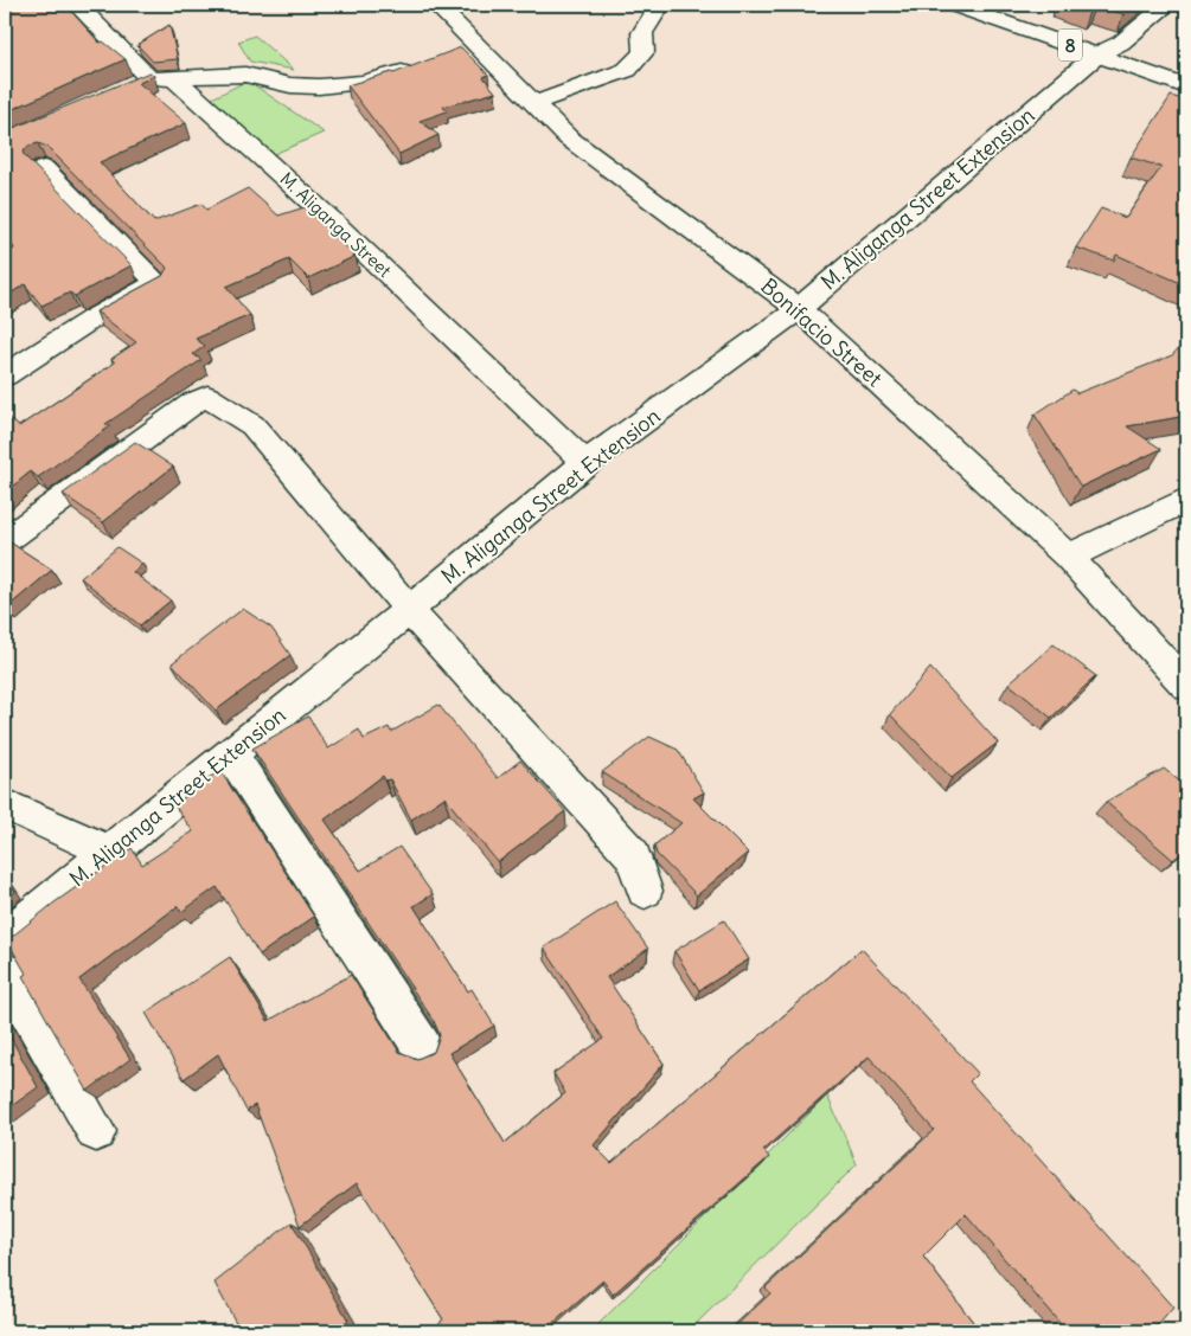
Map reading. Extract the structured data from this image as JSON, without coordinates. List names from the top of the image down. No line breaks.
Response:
{"streets":{"main road":["8","M. Aliganga Street Extension","M. Aliganga Street","Bonifacio Street"]},"crossings":[["8","M. Aliganga Street Extension"],["M. Aliganga Street Extension","M. Aliganga Street"],["M. Aliganga Street Extension","Bonifacio Street"]]}
